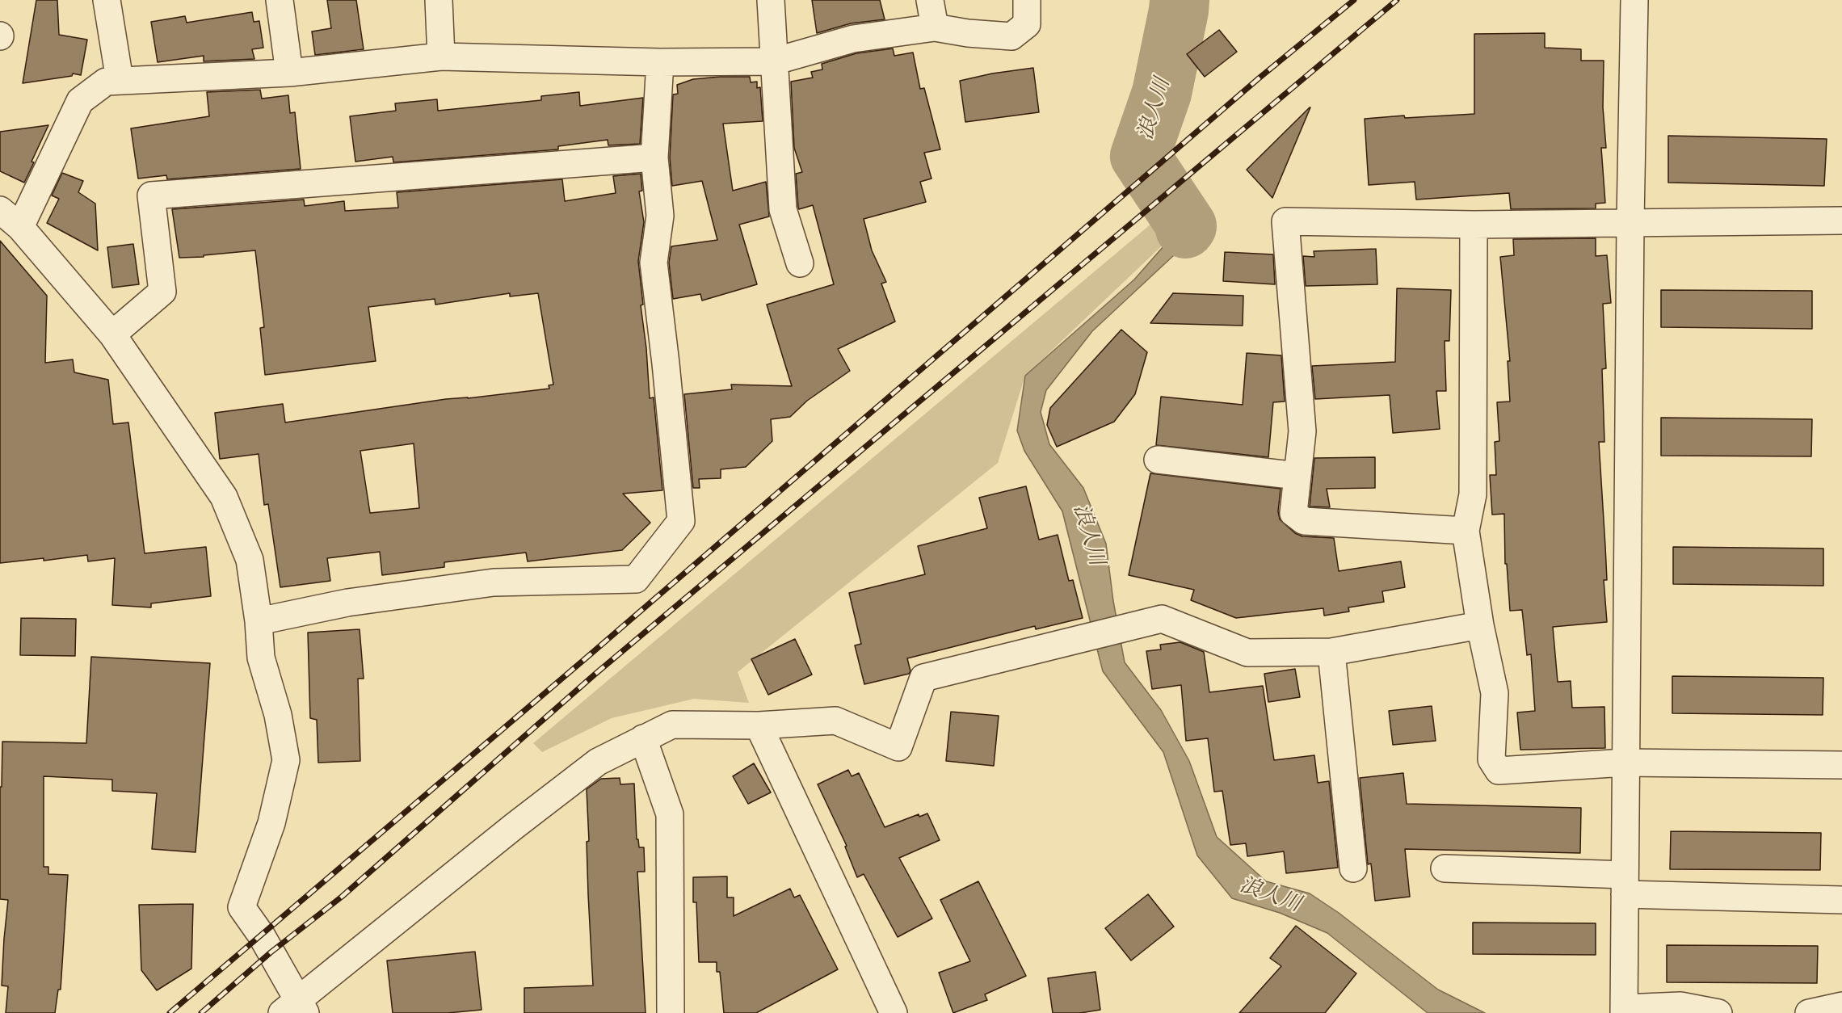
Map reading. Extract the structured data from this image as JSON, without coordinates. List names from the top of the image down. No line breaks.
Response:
{"water":["浪人川"]}
